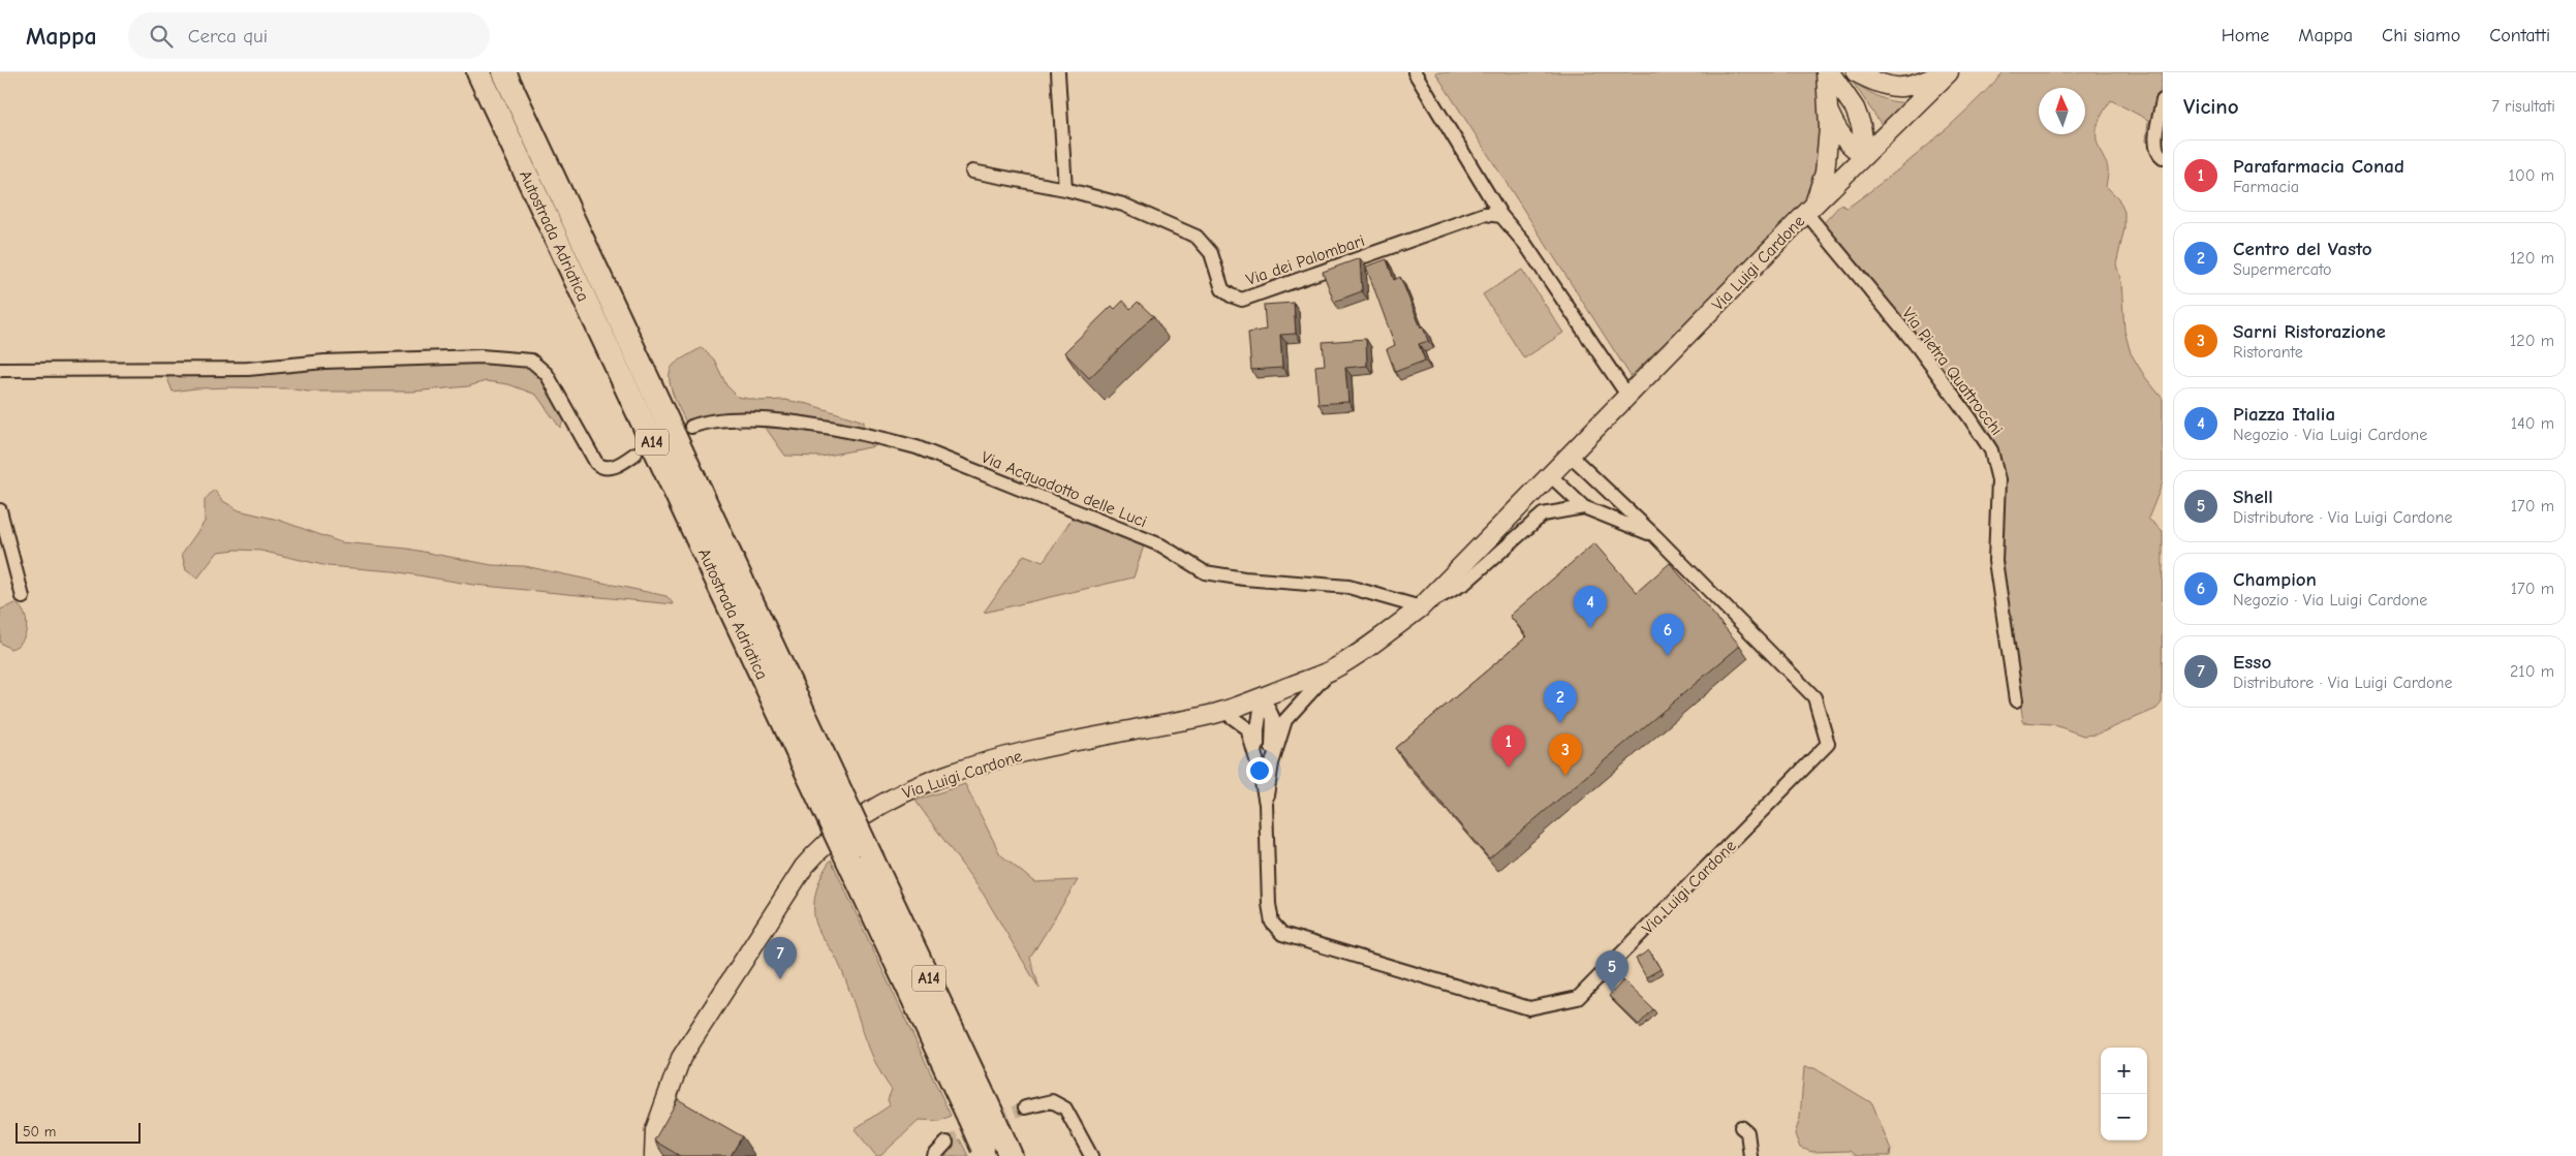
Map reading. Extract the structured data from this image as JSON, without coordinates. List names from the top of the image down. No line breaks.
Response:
{"streets":{"highway":["Autostrada Adriatica","A14"],"main road":["Via Luigi Cardone"],"street":["Via dei Palombari","Via Pietra Quattrocchi","Via Acquadotto delle Luci"]},"crossings":[["Via Luigi Cardone","Via Pietra Quattrocchi"],["Via Luigi Cardone","Via Acquadotto delle Luci"]],"scale_bar":"50 m","north":"top","page":{"header":"Mappa","search":"Cerca qui","nav":["Home","Mappa","Chi siamo","Contatti"],"heading":["Vicino","7 risultati"],"list":[{"mark":"1","name":"Parafarmacia Conad","note":"Farmacia","value":"100 m"},{"mark":"2","name":"Centro del Vasto","note":"Supermercato","value":"120 m"},{"mark":"3","name":"Sarni Ristorazione","note":"Ristorante","value":"120 m"},{"mark":"4","name":"Piazza Italia","note":"Negozio · Via Luigi Cardone","value":"140 m"},{"mark":"5","name":"Shell","note":"Distributore · Via Luigi Cardone","value":"170 m"},{"mark":"6","name":"Champion","note":"Negozio · Via Luigi Cardone","value":"170 m"},{"mark":"7","name":"Esso","note":"Distributore · Via Luigi Cardone","value":"210 m"}],"pins":["4","6","2","1","3","7","5"],"map_buttons":["+","−"],"scale":"50 m"}}
